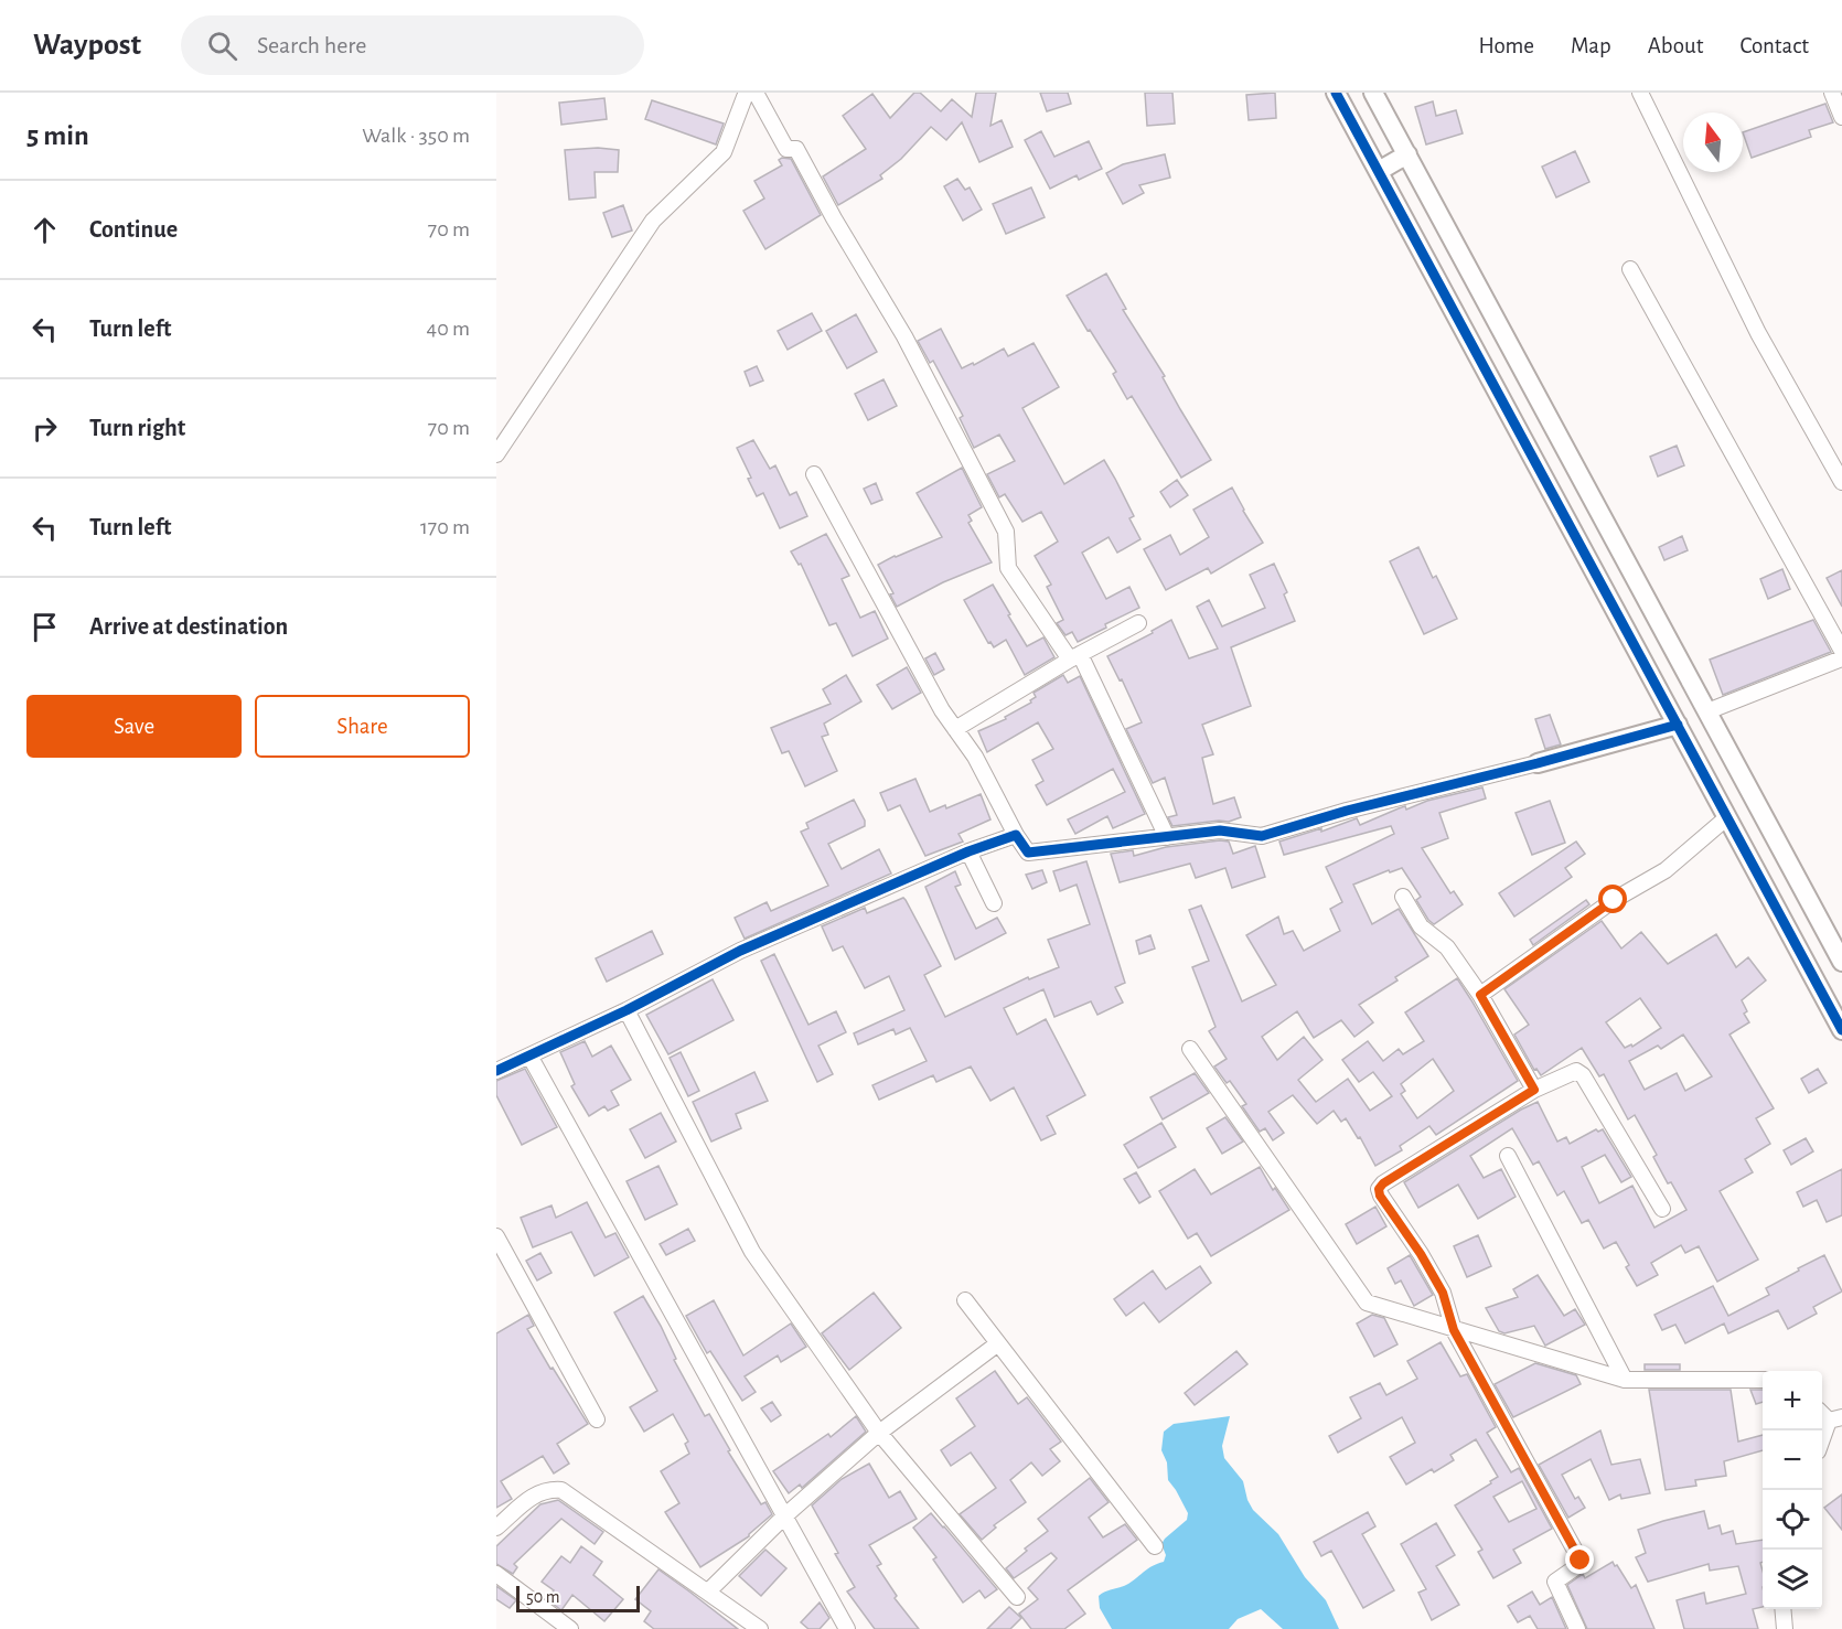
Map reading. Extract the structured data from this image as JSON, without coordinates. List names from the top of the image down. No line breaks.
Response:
{"scale_bar":"50 m","north":"top","page":{"header":"Waypost","search":"Search here","nav":["Home","Map","About","Contact"],"heading":["5 min","Walk · 350 m"],"list":[["Continue","70 m"],["Turn left","40 m"],["Turn right","70 m"],["Turn left","170 m"],"Arrive at destination"],"buttons":["Save","Share"],"map_buttons":["+","−"],"scale":"50 m"}}
